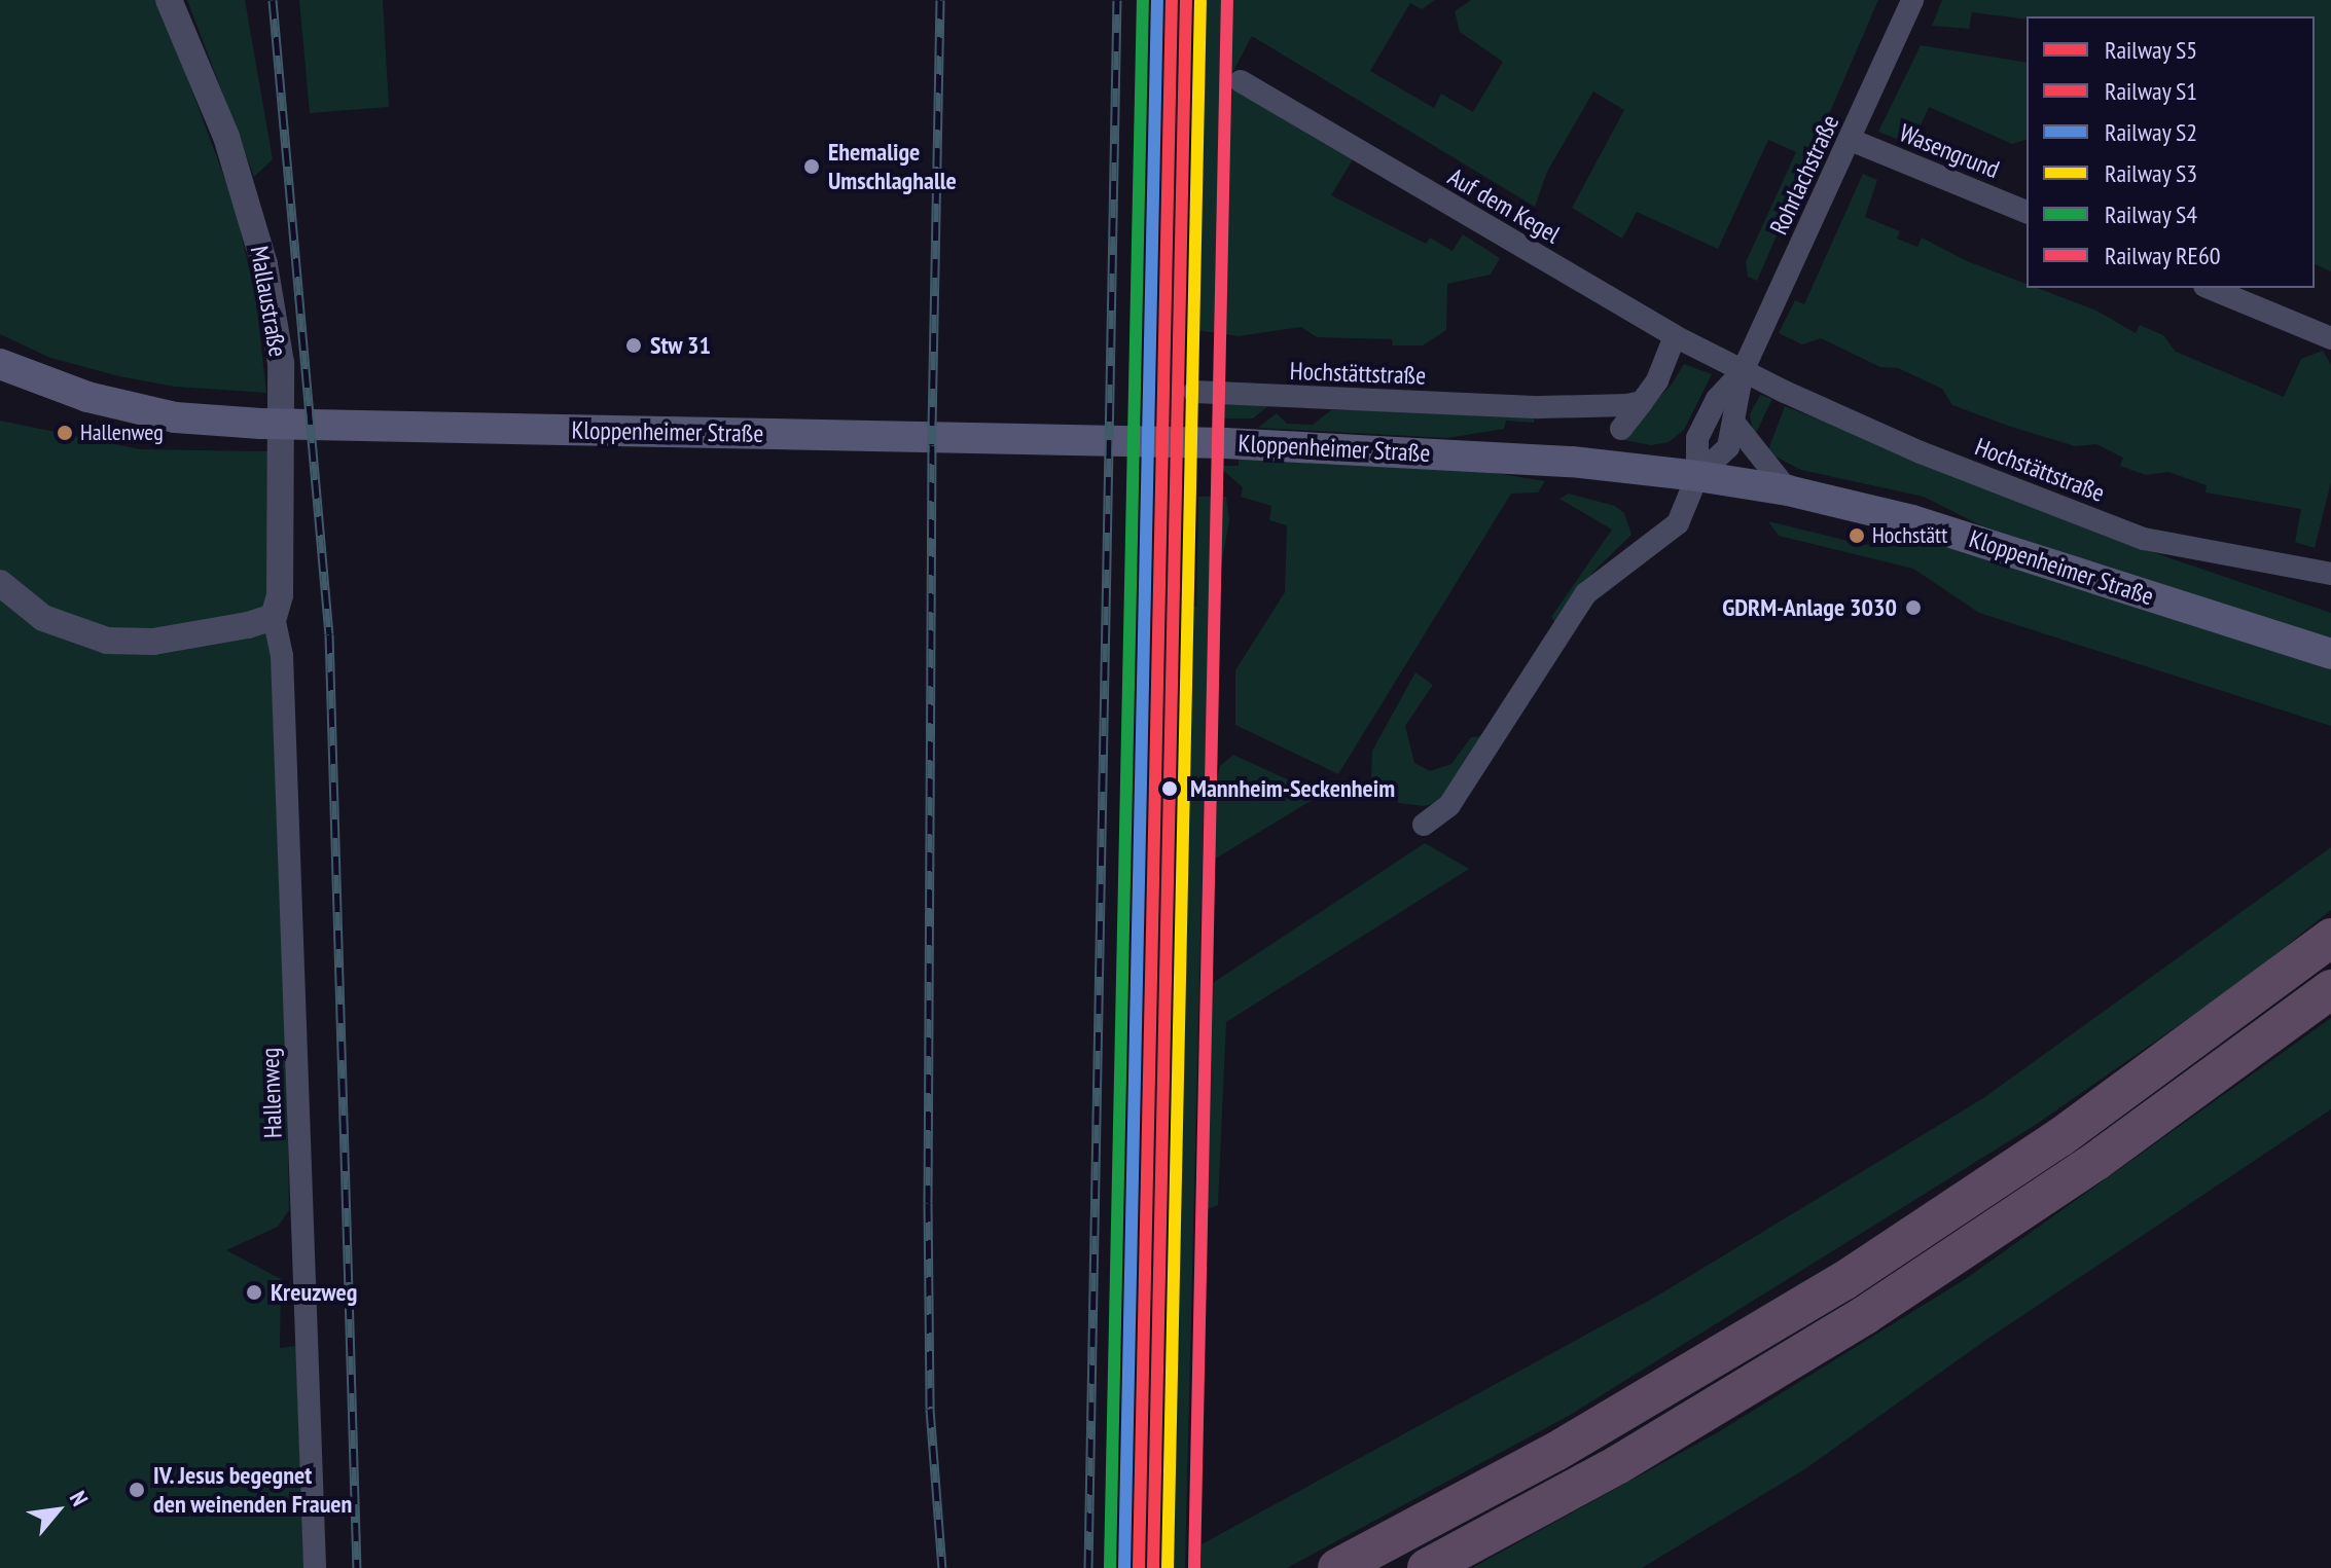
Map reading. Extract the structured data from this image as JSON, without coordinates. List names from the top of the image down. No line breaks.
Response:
{"streets":{"main road":["Kloppenheimer Straße"],"street":["Wasengrund","Rohrlachstraße","Auf dem Kegel","Mallaustraße","Hochstättstraße","Hallenweg"]},"crossings":[["Wasengrund","Rohrlachstraße"],["Rohrlachstraße","Auf dem Kegel"],["Rohrlachstraße","Hochstättstraße"],["Rohrlachstraße","Kloppenheimer Straße"],["Auf dem Kegel","Hochstättstraße"],["Mallaustraße","Hallenweg"]],"places":["Ehemalige Umschlaghalle","Stw 31","Hallenweg","Hochstätt","GDRM-Anlage 3030","Mannheim-Seckenheim","Kreuzweg","IV. Jesus begegnet den weinenden Frauen"],"lines":["rail line S5","rail line S1","rail line S2","rail line S4","rail line S3","rail line RE60"],"legend":["Railway S5","Railway S1","Railway S2","Railway S3","Railway S4","Railway RE60"],"north":"top right"}
